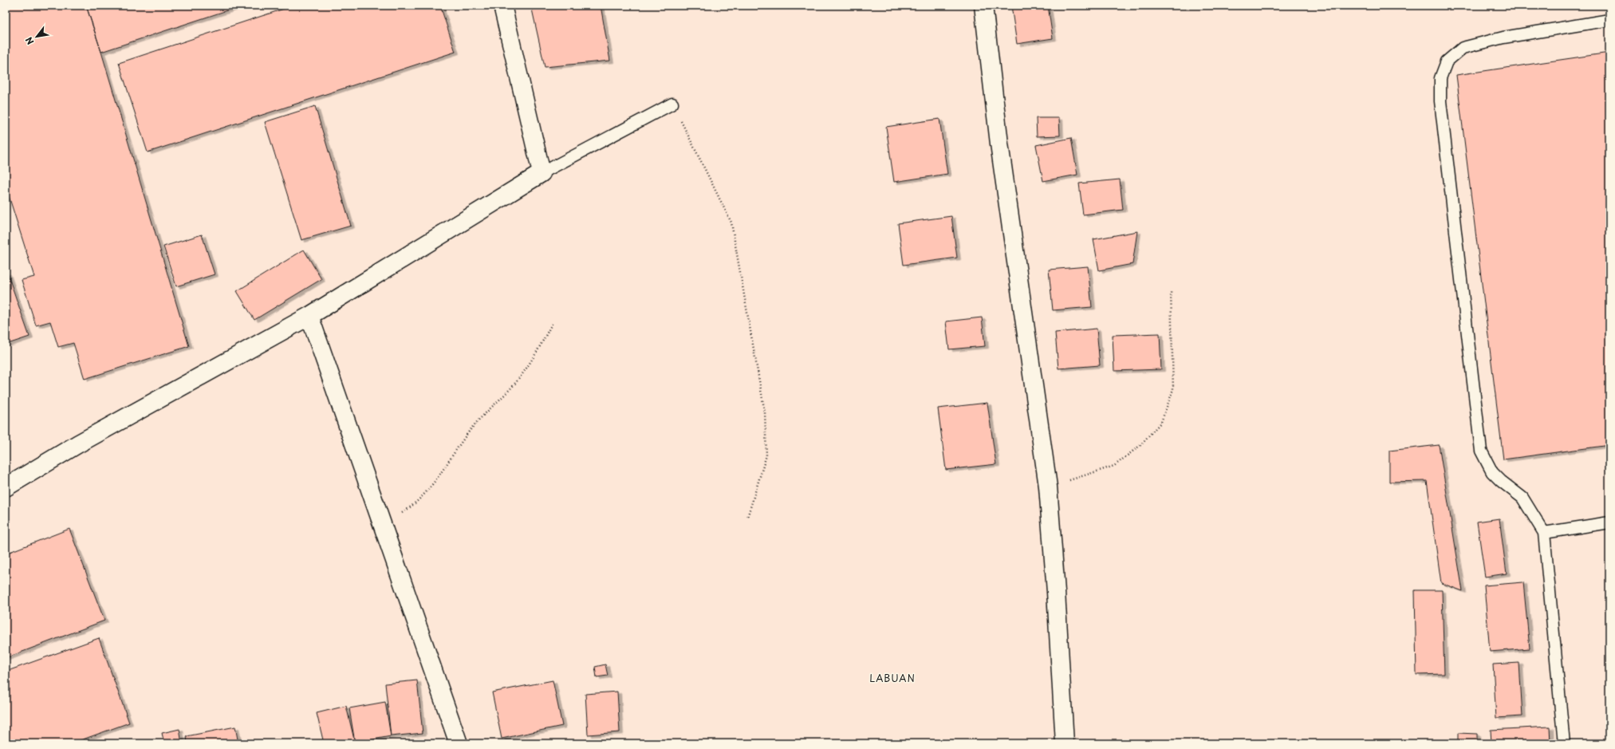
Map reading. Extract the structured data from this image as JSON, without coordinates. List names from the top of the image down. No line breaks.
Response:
{"districts":["LABUAN"],"north":"bottom left"}
